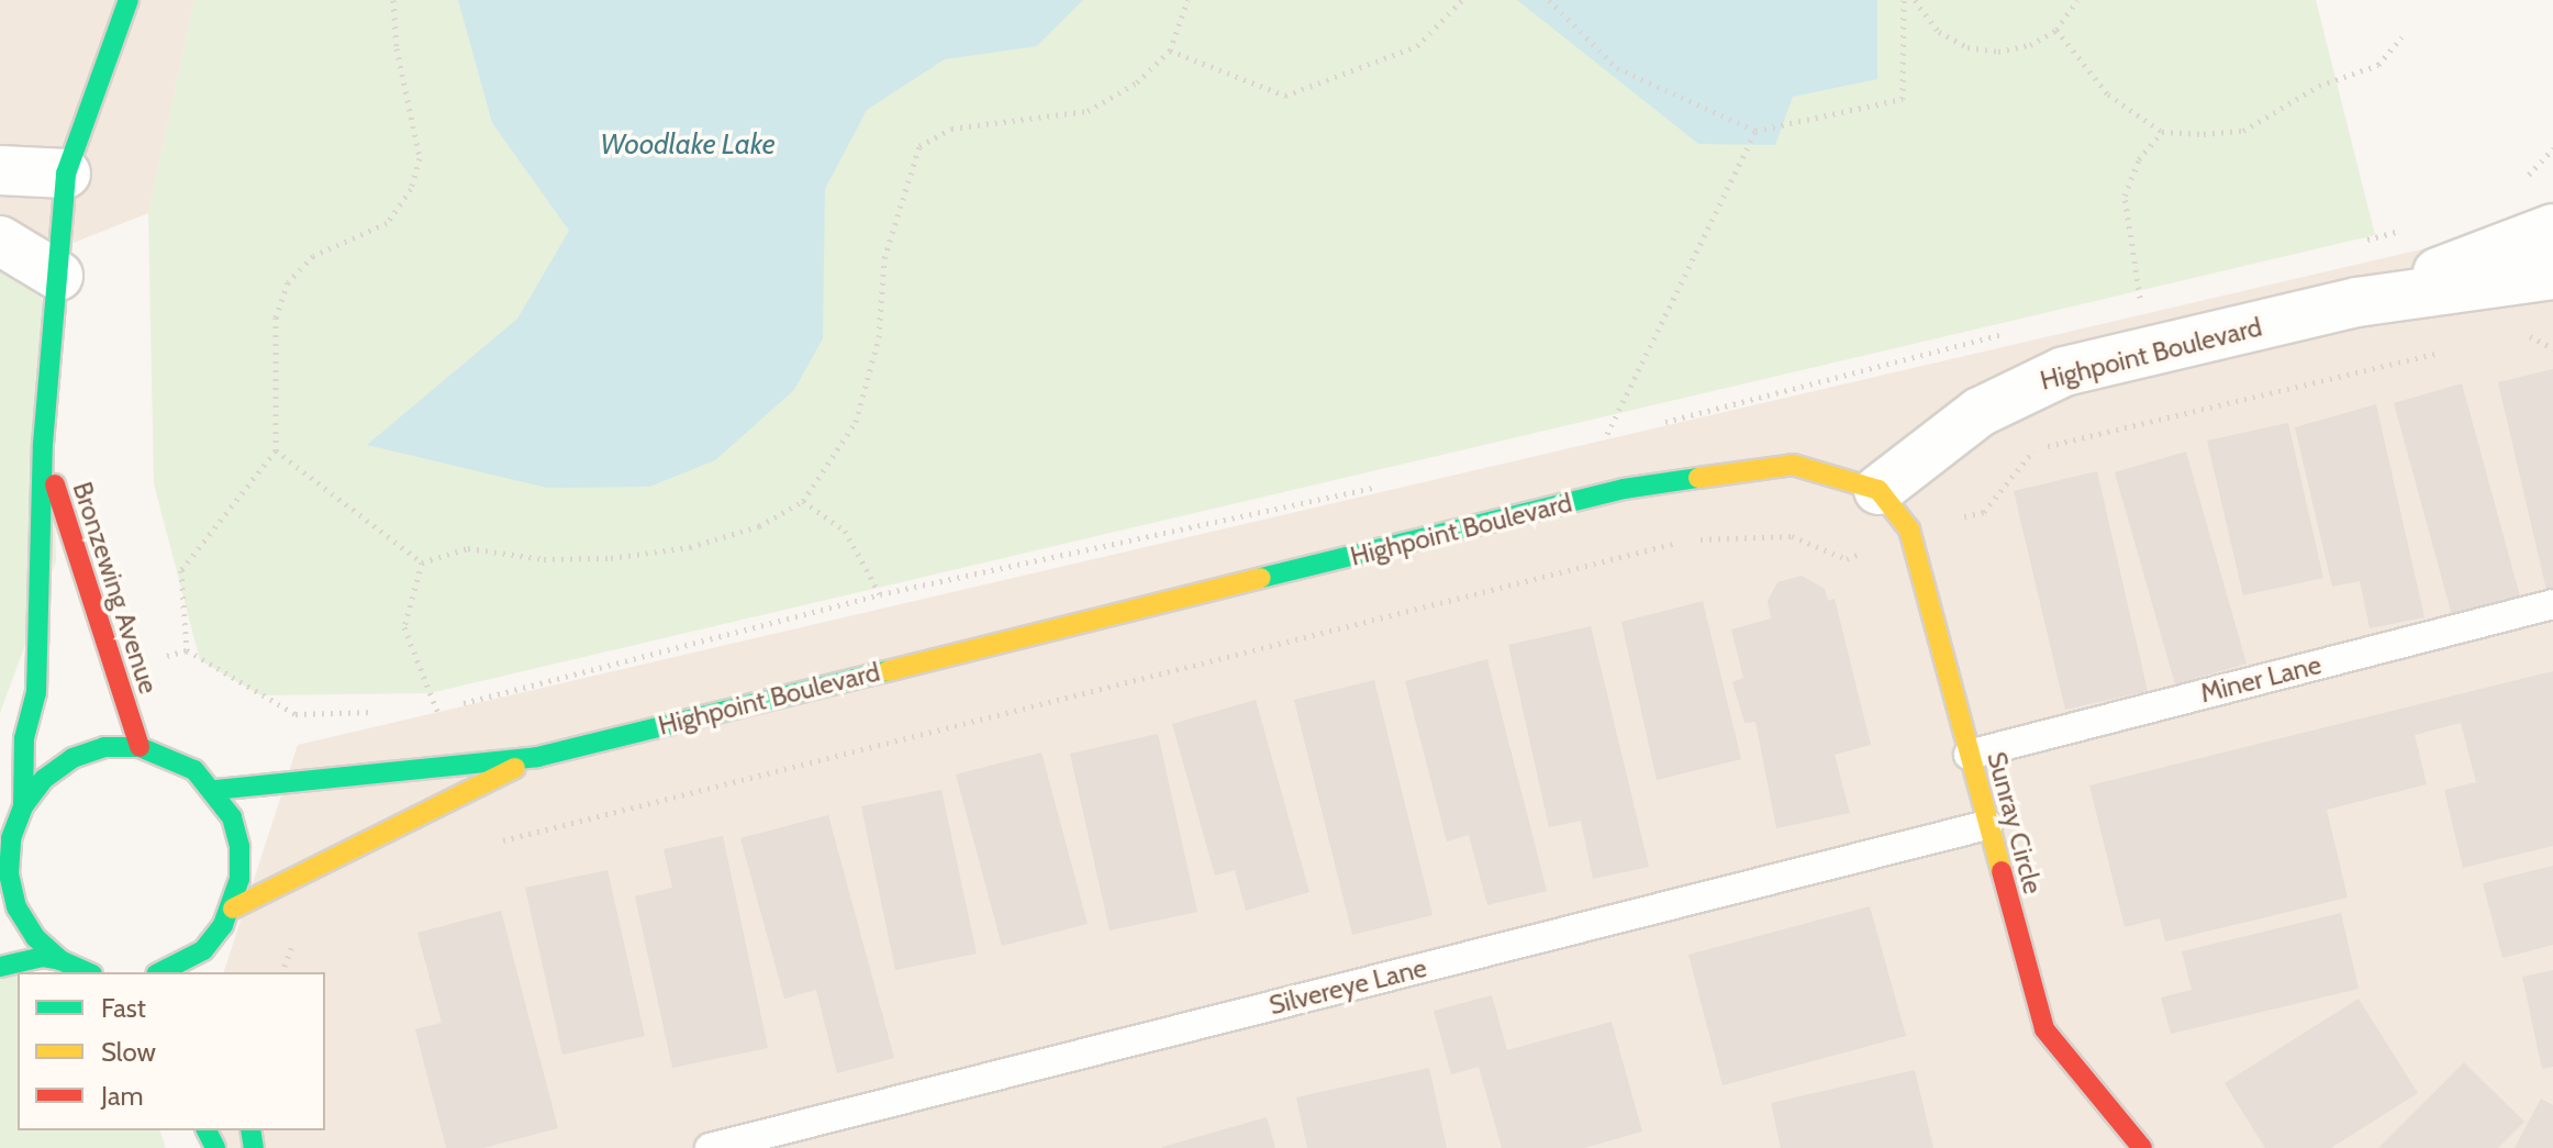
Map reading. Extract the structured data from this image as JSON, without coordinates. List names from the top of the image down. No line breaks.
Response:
{"streets":{"street":["Highpoint Boulevard","Bronzewing Avenue","Sunray Circle"],"lane":["Miner Lane","Silvereye Lane"]},"crossings":[["Highpoint Boulevard","Sunray Circle"],["Miner Lane","Sunray Circle"],["Sunray Circle","Silvereye Lane"]],"water":["Woodlake Lake"],"legend":["Fast","Slow","Jam"]}
